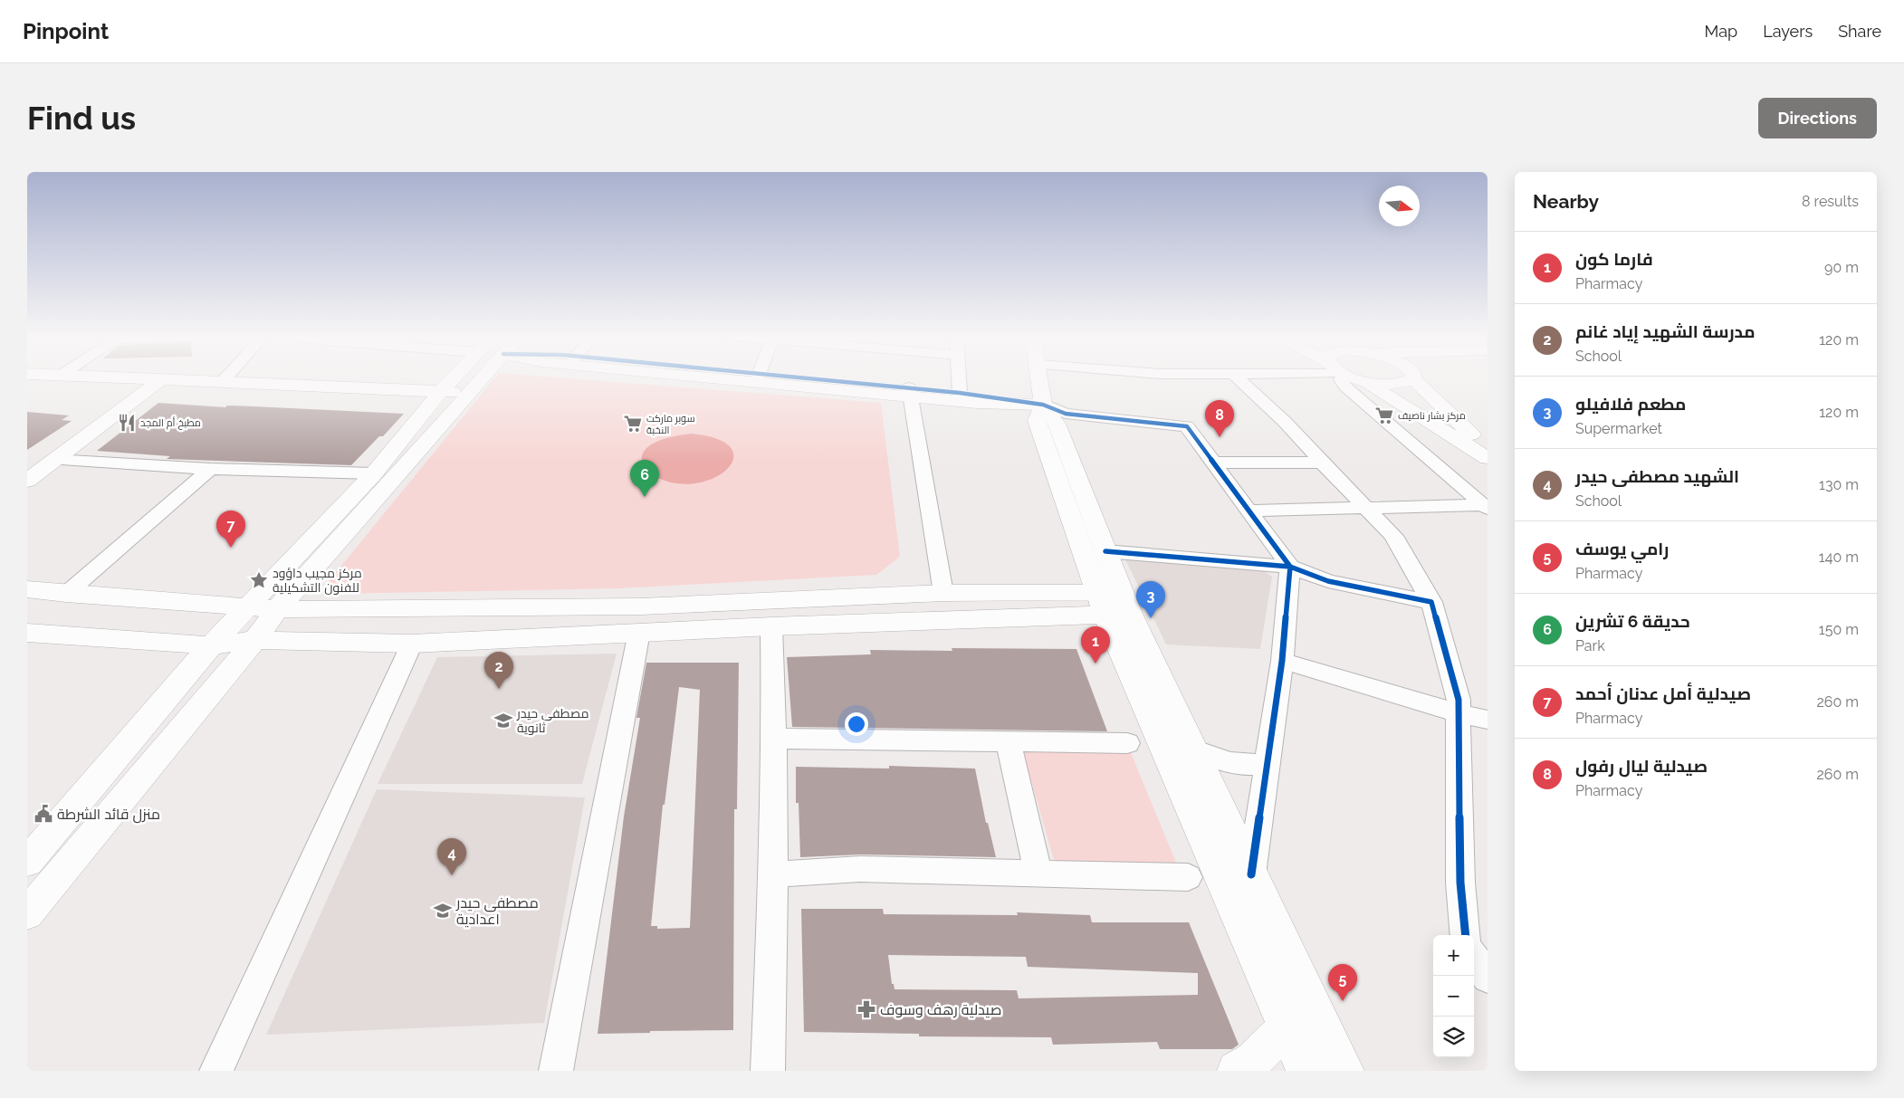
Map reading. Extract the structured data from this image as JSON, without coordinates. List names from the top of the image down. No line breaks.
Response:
{"places":{"supermarket":["مركز بشار ناصيف","سوبر ماركت النخبة"],"restaurant":["مطبخ أم المجد"],"place":["مركز مجيب داؤود للفنون التشكيلية"],"school or university":["مصطفى حيدر ثانوية","مصطفى حيدر اعدادية"],"public building":["منزل قائد الشرطة"],"pharmacy":["صيدلية رهف وسوف"]},"north":"right","page":{"header":"Pinpoint","nav":["Map","Layers","Share"],"buttons":"Directions","title":"Find us","heading":["Nearby","8 results"],"list":[{"mark":"1","name":"فارما كون","note":"Pharmacy","value":"90 m"},{"mark":"2","name":"مدرسة الشهيد إياد غانم","note":"School","value":"120 m"},{"mark":"3","name":"مطعم فلافيلو","note":"Supermarket","value":"120 m"},{"mark":"4","name":"الشهيد مصطفى حيدر","note":"School","value":"130 m"},{"mark":"5","name":"رامي يوسف","note":"Pharmacy","value":"140 m"},{"mark":"6","name":"حديقة 6 تشرين","note":"Park","value":"150 m"},{"mark":"7","name":"صيدلية أمل عدنان أحمد","note":"Pharmacy","value":"260 m"},{"mark":"8","name":"صيدلية ليال رفول","note":"Pharmacy","value":"260 m"}],"pins":["8","6","7","3","1","2","4","5"],"map_buttons":["+","−"]}}
